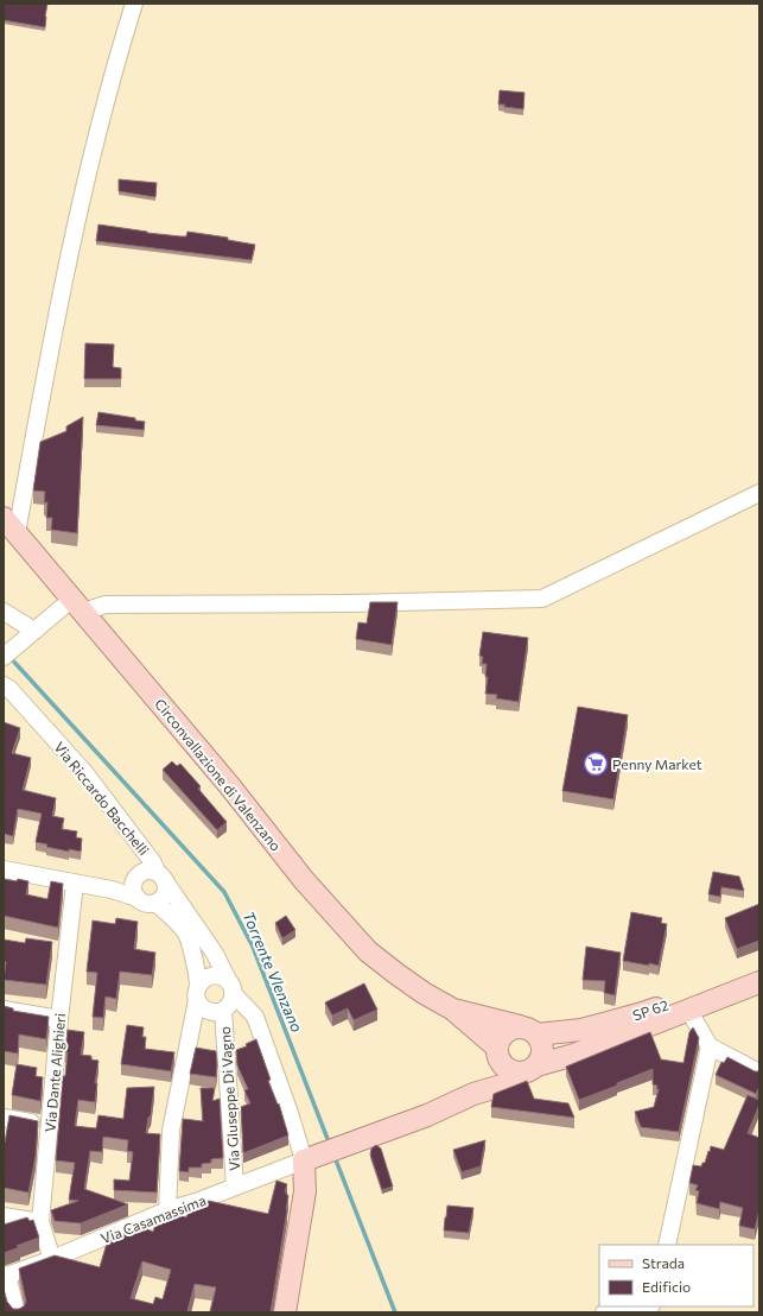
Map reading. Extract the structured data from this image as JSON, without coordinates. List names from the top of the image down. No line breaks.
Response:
{"streets":{"main road":["Circonvallazione di Valenzano","SP 62"],"street":["Via Riccardo Bacchelli","Via Dante Alighieri","Via GIuseppe Di Vagno","Via Casamassima"]},"crossings":[["Via Riccardo Bacchelli","Via GIuseppe Di Vagno"],["Via Dante Alighieri","Via Casamassima"],["Via GIuseppe Di Vagno","Via Casamassima"]],"water":["Torrente Vlenzano"],"places":{"supermarket":["Penny Market"]},"legend":["Strada","Edificio"]}
